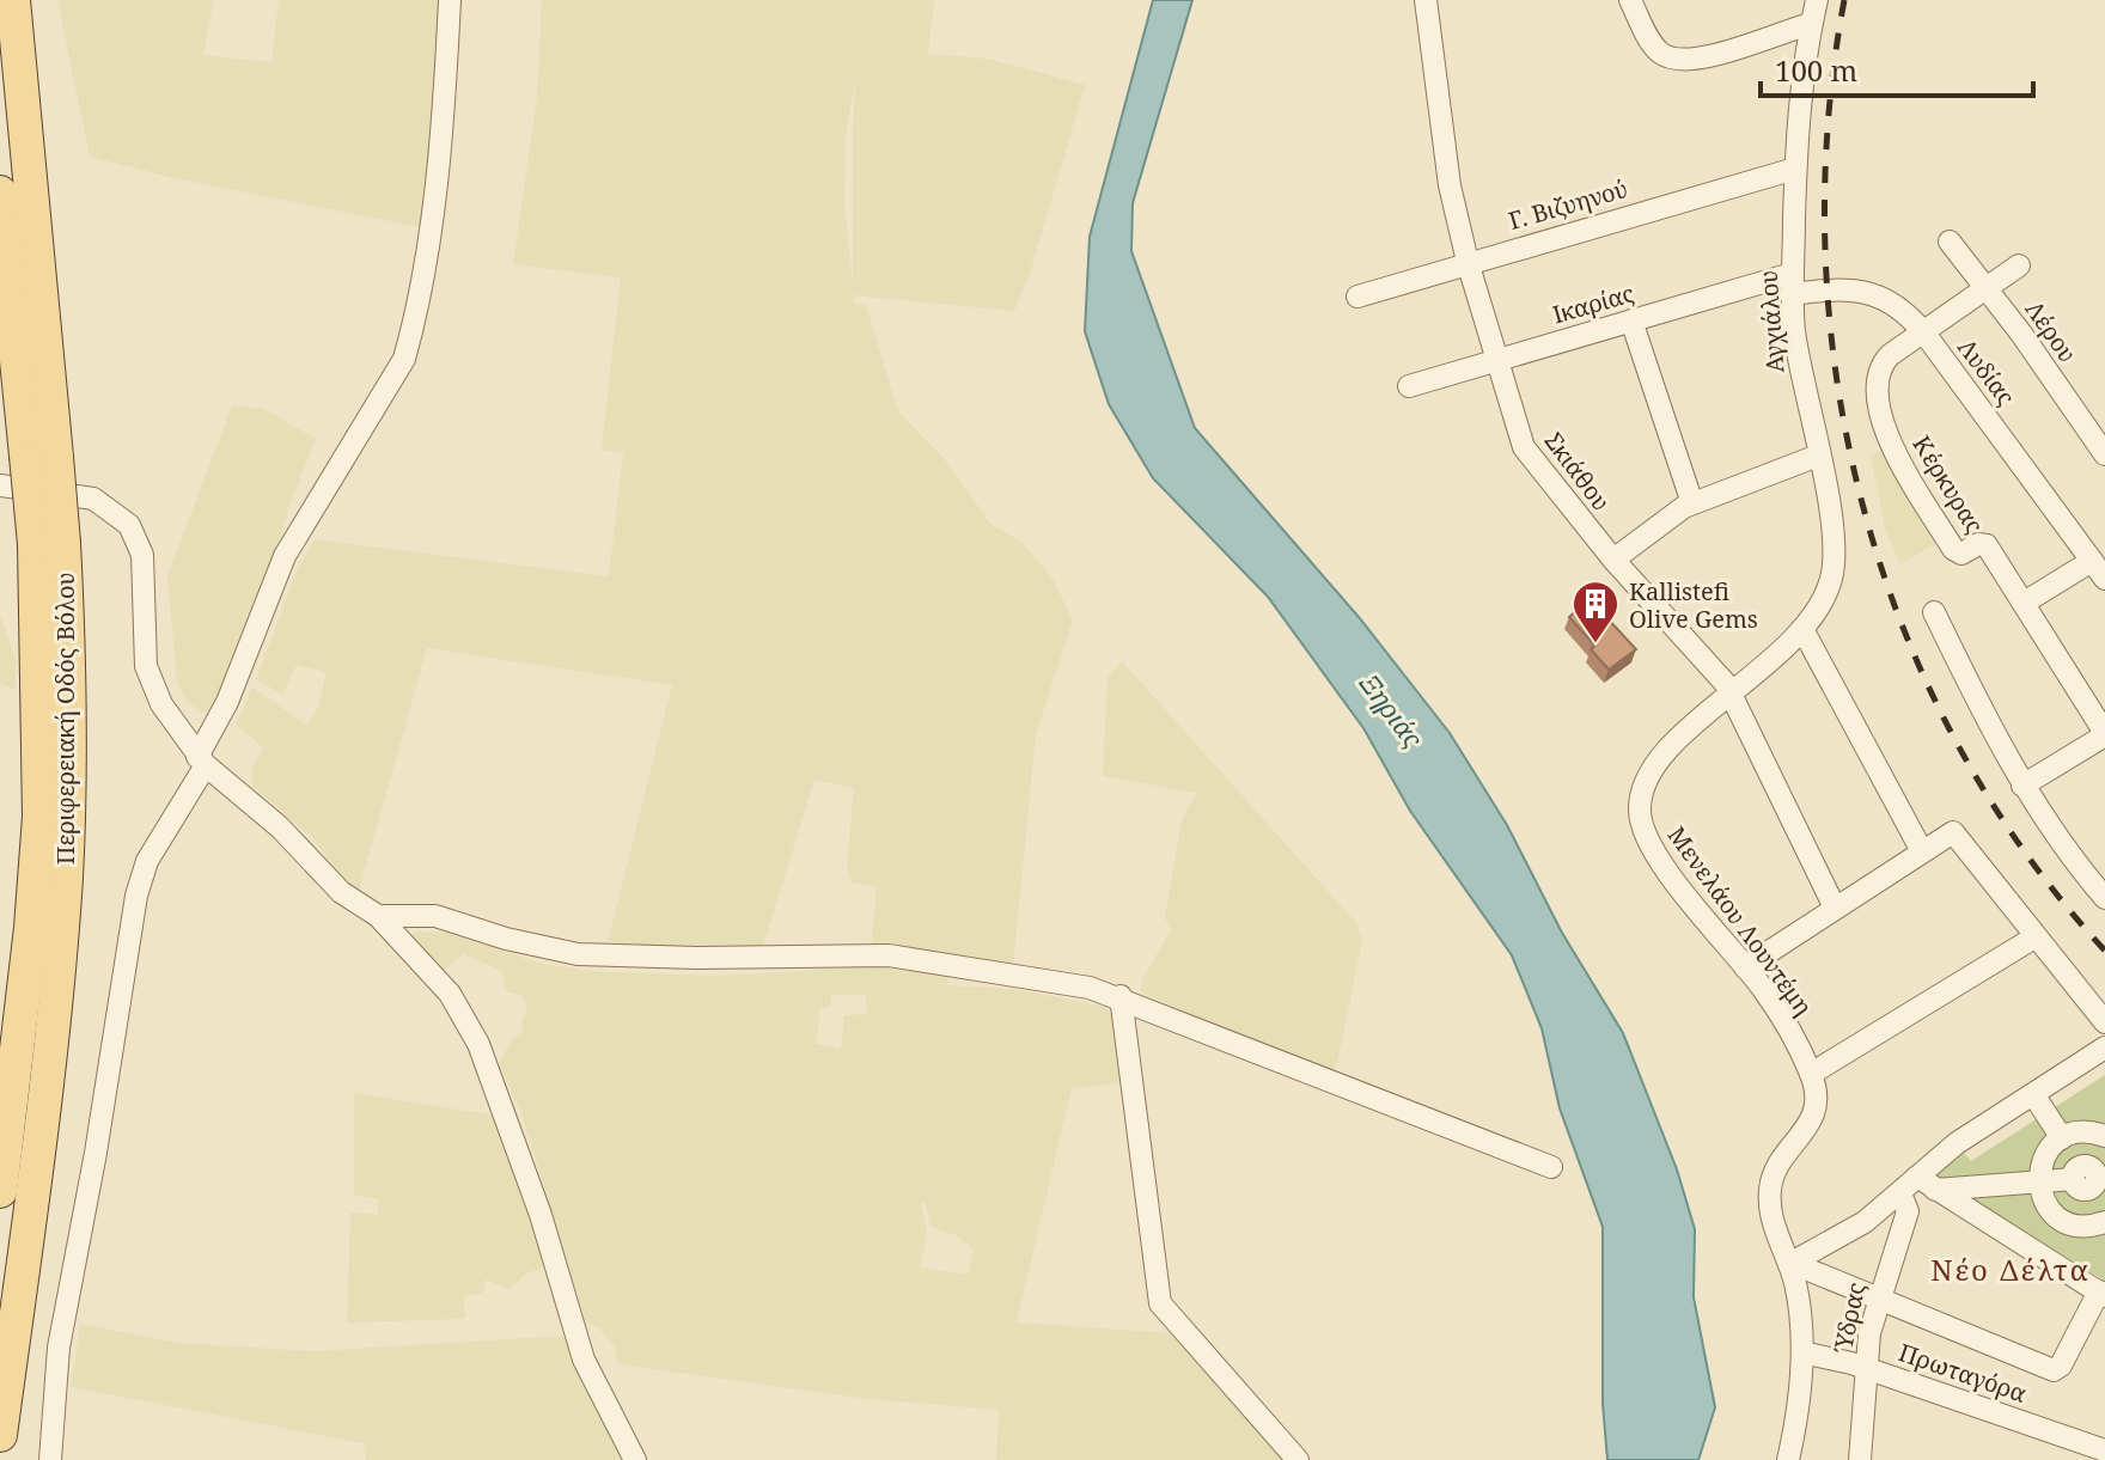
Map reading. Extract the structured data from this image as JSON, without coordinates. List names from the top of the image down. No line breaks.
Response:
{"streets":{"main road":["Περιφερειακή Οδός Βόλου"],"street":["Γ. Βιζυηνού","Ικαρίας","Αγχιάλου","Λέρου","Λυδίας","Σκιάθου","Κέρκυρας","Μενελάου Λουντέμη","Ύδρας","Πρωταγόρα"]},"crossings":[["Γ. Βιζυηνού","Αγχιάλου"],["Γ. Βιζυηνού","Σκιάθου"],["Ικαρίας","Αγχιάλου"],["Ικαρίας","Λυδίας"],["Ικαρίας","Σκιάθου"],["Αγχιάλου","Λυδίας"],["Αγχιάλου","Μενελάου Λουντέμη"],["Λυδίας","Κέρκυρας"],["Σκιάθου","Μενελάου Λουντέμη"],["Μενελάου Λουντέμη","Πρωταγόρα"],["Ύδρας","Πρωταγόρα"]],"districts":["Νέο Δέλτα"],"water":["Ξηριάς"],"places":{"building":["Kallistefi Olive Gems"]},"scale_bar":"100 m"}
